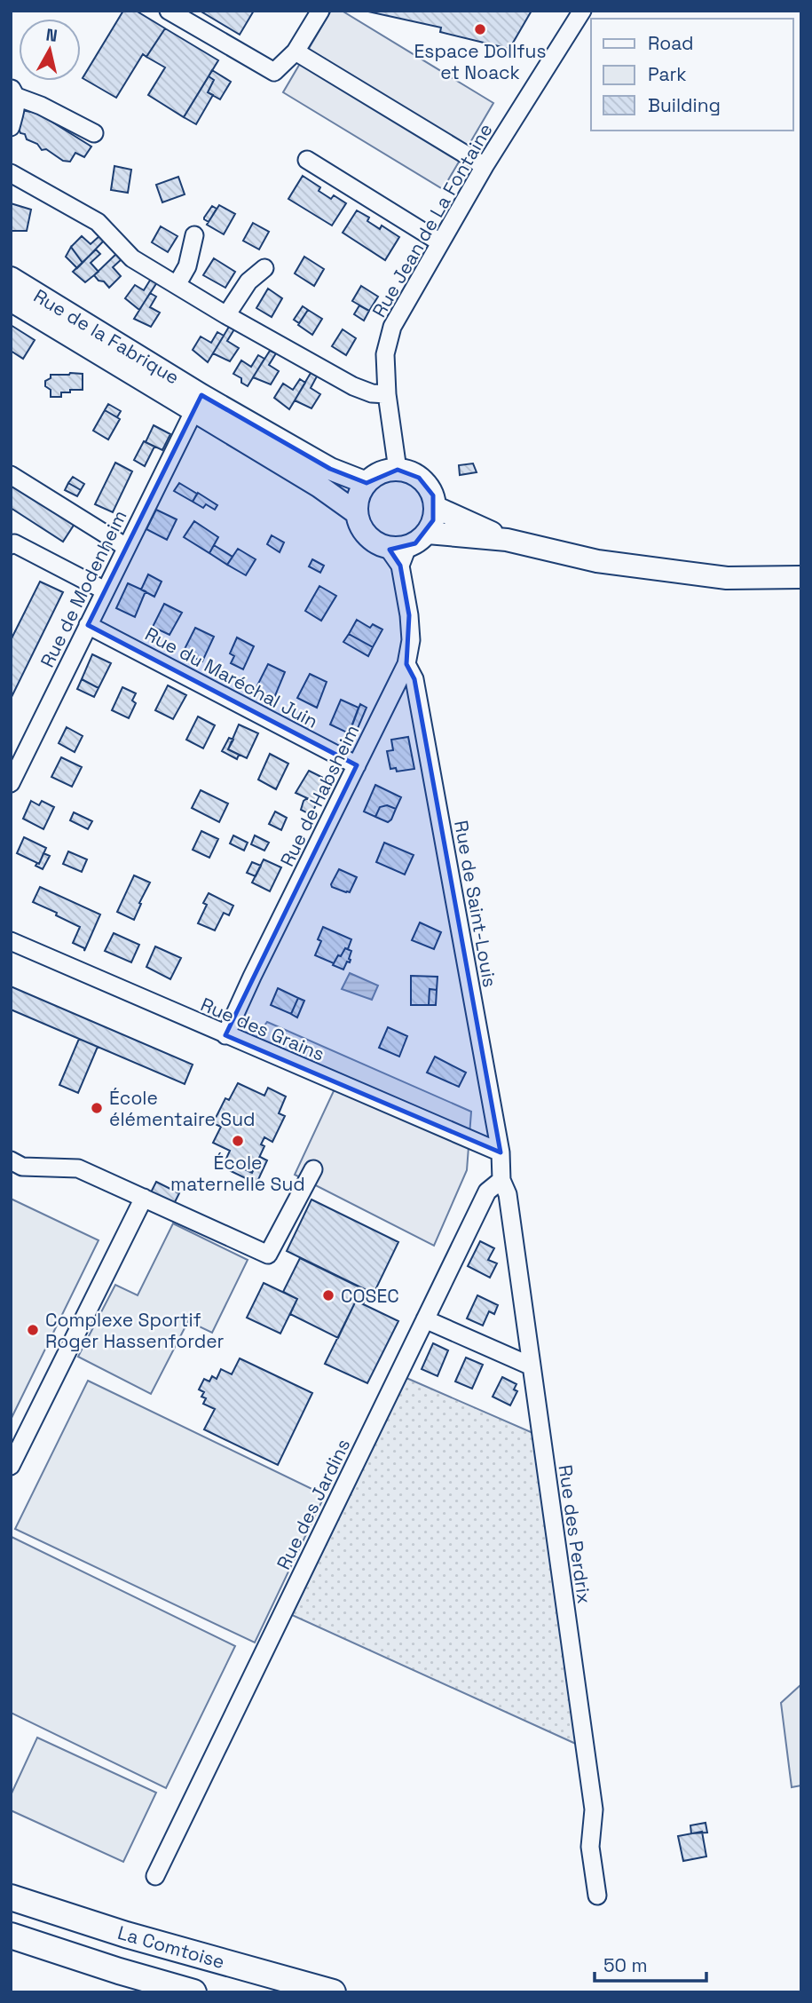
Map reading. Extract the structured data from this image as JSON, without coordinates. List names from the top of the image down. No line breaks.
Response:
{"streets":{"highway":["La Comtoise"],"main road":["Rue de la Fabrique"],"street":["Rue Jean de La Fontaine","Rue de Modenheim","Rue du Maréchal Juin","Rue de Habsheim","Rue de Saint-Louis","Rue des Grains","Rue des Jardins","Rue des Perdrix"]},"crossings":[["Rue Jean de La Fontaine","Rue de la Fabrique"],["Rue Jean de La Fontaine","Rue de Habsheim"],["Rue de la Fabrique","Rue de Modenheim"],["Rue de la Fabrique","Rue de Habsheim"],["Rue de Modenheim","Rue du Maréchal Juin"],["Rue du Maréchal Juin","Rue de Habsheim"],["Rue de Habsheim","Rue de Saint-Louis"],["Rue de Habsheim","Rue des Grains"],["Rue de Saint-Louis","Rue des Grains"],["Rue des Jardins","Rue des Perdrix"]],"places":["Espace Dollfus et Noack","École élémentaire Sud","École maternelle Sud","COSEC","Complexe Sportif Roger Hassenforder"],"legend":["Road","Park","Building"],"scale_bar":"50 m","north":"top"}
